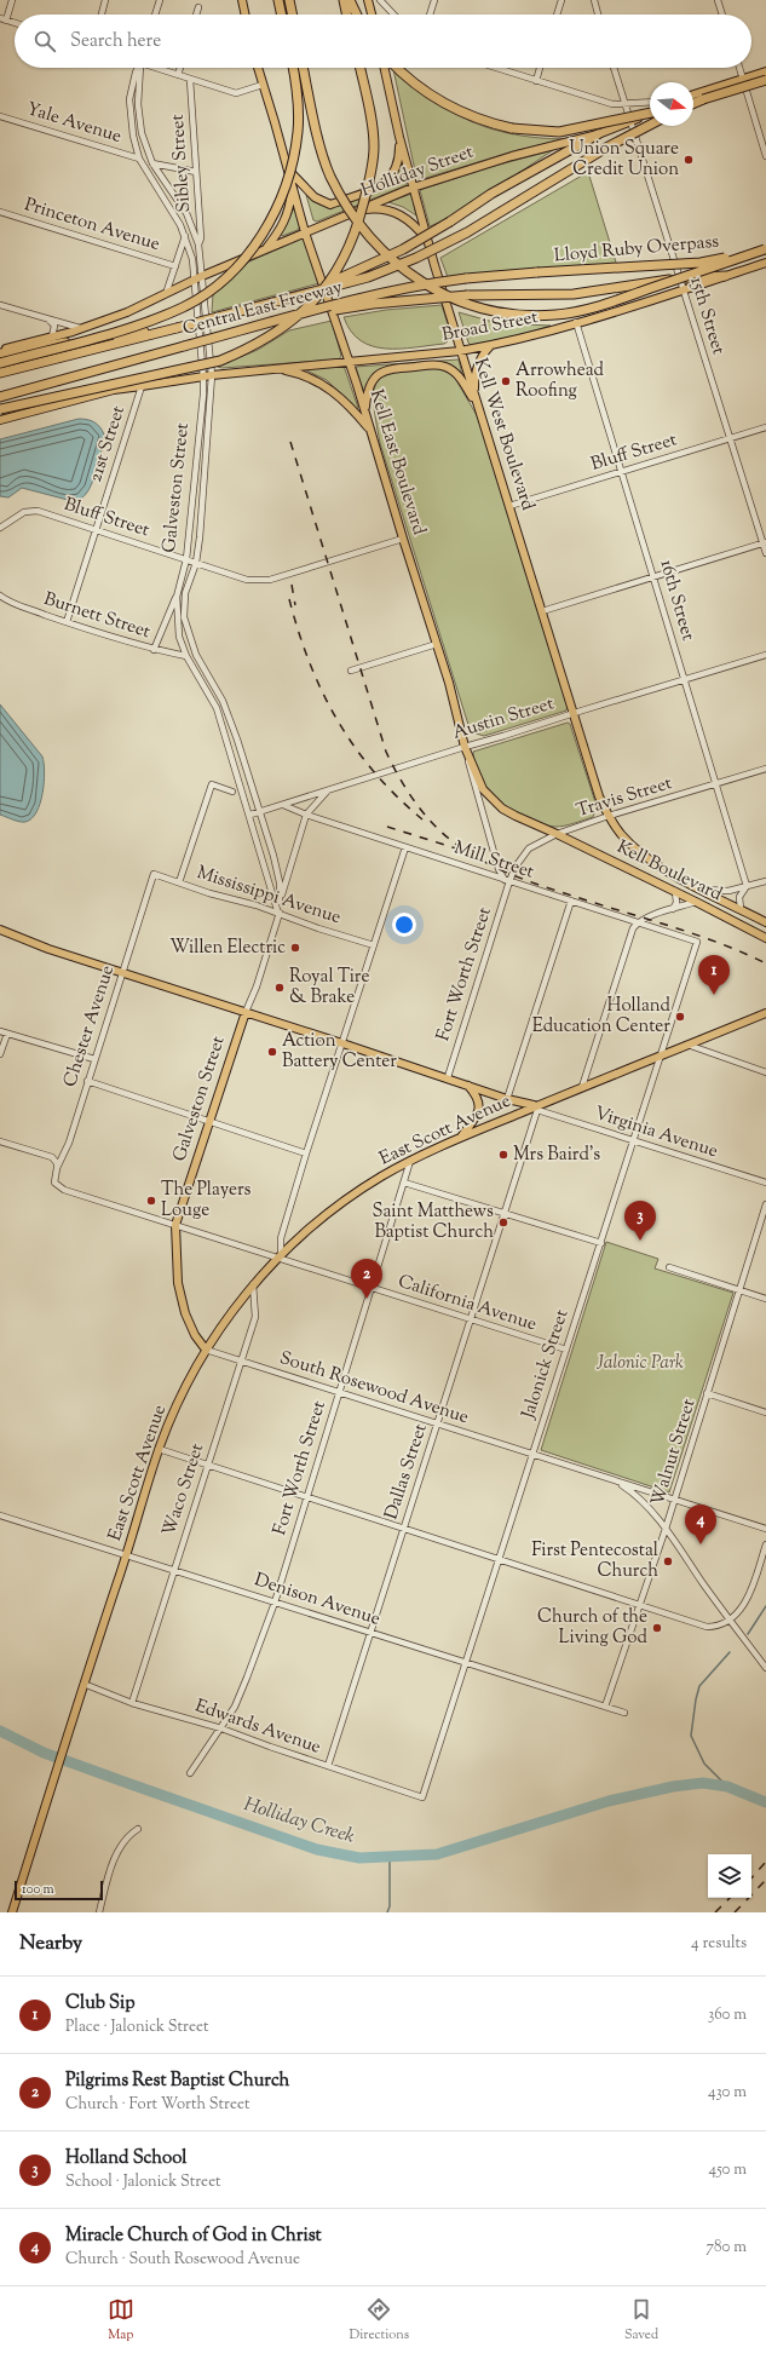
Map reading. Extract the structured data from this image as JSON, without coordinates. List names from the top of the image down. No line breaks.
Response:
{"streets":{"highway":["Lloyd Ruby Overpass","Central East Freeway"],"main road":["Holliday Street","Broad Street","Kell West Boulevard","Kell East Boulevard","Galveston Street","Kell Boulevard","East Scott Avenue"],"street":["Yale Avenue","Sibley Street","Princeton Avenue","15th Street","21st Street","Bluff Street","16th Street","Burnett Street","Austin Street","Travis Street","Mill Street","Mississippi Avenue","Fort Worth Street","Chester Avenue","Virginia Avenue","California Avenue","Jalonick Street","South Rosewood Avenue","Walnut Street","Dallas Street","Waco Street","Denison Avenue","Edwards Avenue"]},"crossings":[["Yale Avenue","Galveston Street"],["Sibley Street","Galveston Street"],["Holliday Street","15th Street"],["Holliday Street","Kell West Boulevard"],["Holliday Street","Kell East Boulevard"],["Holliday Street","Galveston Street"],["Lloyd Ruby Overpass","Central East Freeway"],["15th Street","Broad Street"],["15th Street","Bluff Street"],["Broad Street","Kell West Boulevard"],["Broad Street","Kell East Boulevard"],["Broad Street","Galveston Street"],["Broad Street","16th Street"],["Kell West Boulevard","Bluff Street"],["Kell West Boulevard","Austin Street"],["Kell West Boulevard","Travis Street"],["Kell West Boulevard","Kell Boulevard"],["21st Street","Bluff Street"],["21st Street","Burnett Street"],["Bluff Street","Kell East Boulevard"],["Bluff Street","Galveston Street"],["Bluff Street","16th Street"],["Kell East Boulevard","Austin Street"],["Kell East Boulevard","Travis Street"],["Kell East Boulevard","Kell Boulevard"],["Galveston Street","Burnett Street"],["Galveston Street","Austin Street"],["Galveston Street","Mill Street"],["Galveston Street","Mississippi Avenue"],["Galveston Street","East Scott Avenue"],["Galveston Street","California Avenue"],["Galveston Street","South Rosewood Avenue"],["16th Street","Austin Street"],["16th Street","Travis Street"],["Austin Street","Mill Street"],["Travis Street","Mill Street"],["Travis Street","Kell Boulevard"],["Travis Street","Fort Worth Street"],["Mill Street","Fort Worth Street"],["Mill Street","Jalonick Street"],["Mississippi Avenue","Chester Avenue"],["Fort Worth Street","East Scott Avenue"],["Fort Worth Street","California Avenue"],["Fort Worth Street","South Rosewood Avenue"],["Fort Worth Street","Denison Avenue"],["Fort Worth Street","Edwards Avenue"],["Chester Avenue","California Avenue"],["East Scott Avenue","Virginia Avenue"],["East Scott Avenue","California Avenue"],["East Scott Avenue","Jalonick Street"],["East Scott Avenue","South Rosewood Avenue"],["East Scott Avenue","Dallas Street"],["East Scott Avenue","Waco Street"],["East Scott Avenue","Denison Avenue"],["East Scott Avenue","Edwards Avenue"],["Virginia Avenue","Jalonick Street"],["Virginia Avenue","Dallas Street"],["California Avenue","Jalonick Street"],["California Avenue","Dallas Street"],["Jalonick Street","South Rosewood Avenue"],["Jalonick Street","Denison Avenue"],["Jalonick Street","Edwards Avenue"],["South Rosewood Avenue","Walnut Street"],["South Rosewood Avenue","Dallas Street"],["South Rosewood Avenue","Waco Street"],["Walnut Street","Denison Avenue"],["Dallas Street","Denison Avenue"],["Dallas Street","Edwards Avenue"],["Waco Street","Denison Avenue"],["Waco Street","Edwards Avenue"]],"water":["Holliday Creek"],"parks":["Jalonic Park"],"places":["Union Square Credit Union","Arrowhead Roofing","Willen Electric","Royal Tire & Brake","Holland Education Center","Action Battery Center","Mrs Baird's","The Players Louge","Saint Matthews Baptist Church","First Pentecostal Church","Church of the Living God"],"scale_bar":"100 m","north":"right","page":{"search":"Search here","pins":["1","3","2","4"],"scale":"100 m","heading":["Nearby","4 results"],"list":[{"mark":"1","name":"Club Sip","note":"Place · Jalonick Street","value":"360 m"},{"mark":"2","name":"Pilgrims Rest Baptist Church","note":"Church · Fort Worth Street","value":"430 m"},{"mark":"3","name":"Holland School","note":"School · Jalonick Street","value":"450 m"},{"mark":"4","name":"Miracle Church of God in Christ","note":"Church · South Rosewood Avenue","value":"780 m"}],"nav":["Map","Directions","Saved"]}}
